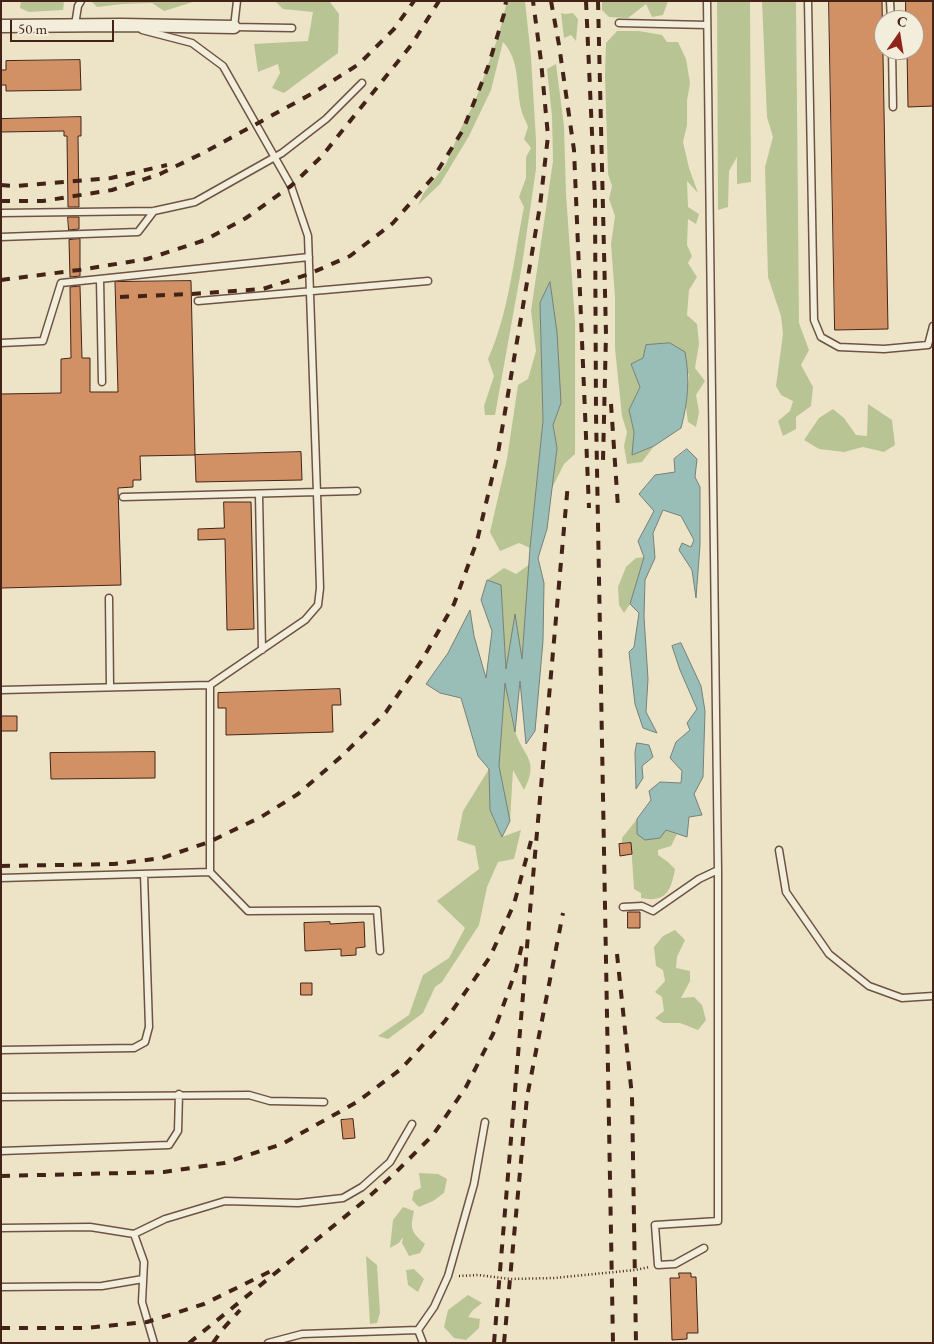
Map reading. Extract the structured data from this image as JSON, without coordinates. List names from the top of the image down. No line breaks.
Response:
{"scale_bar":"50 m","north":"top"}
